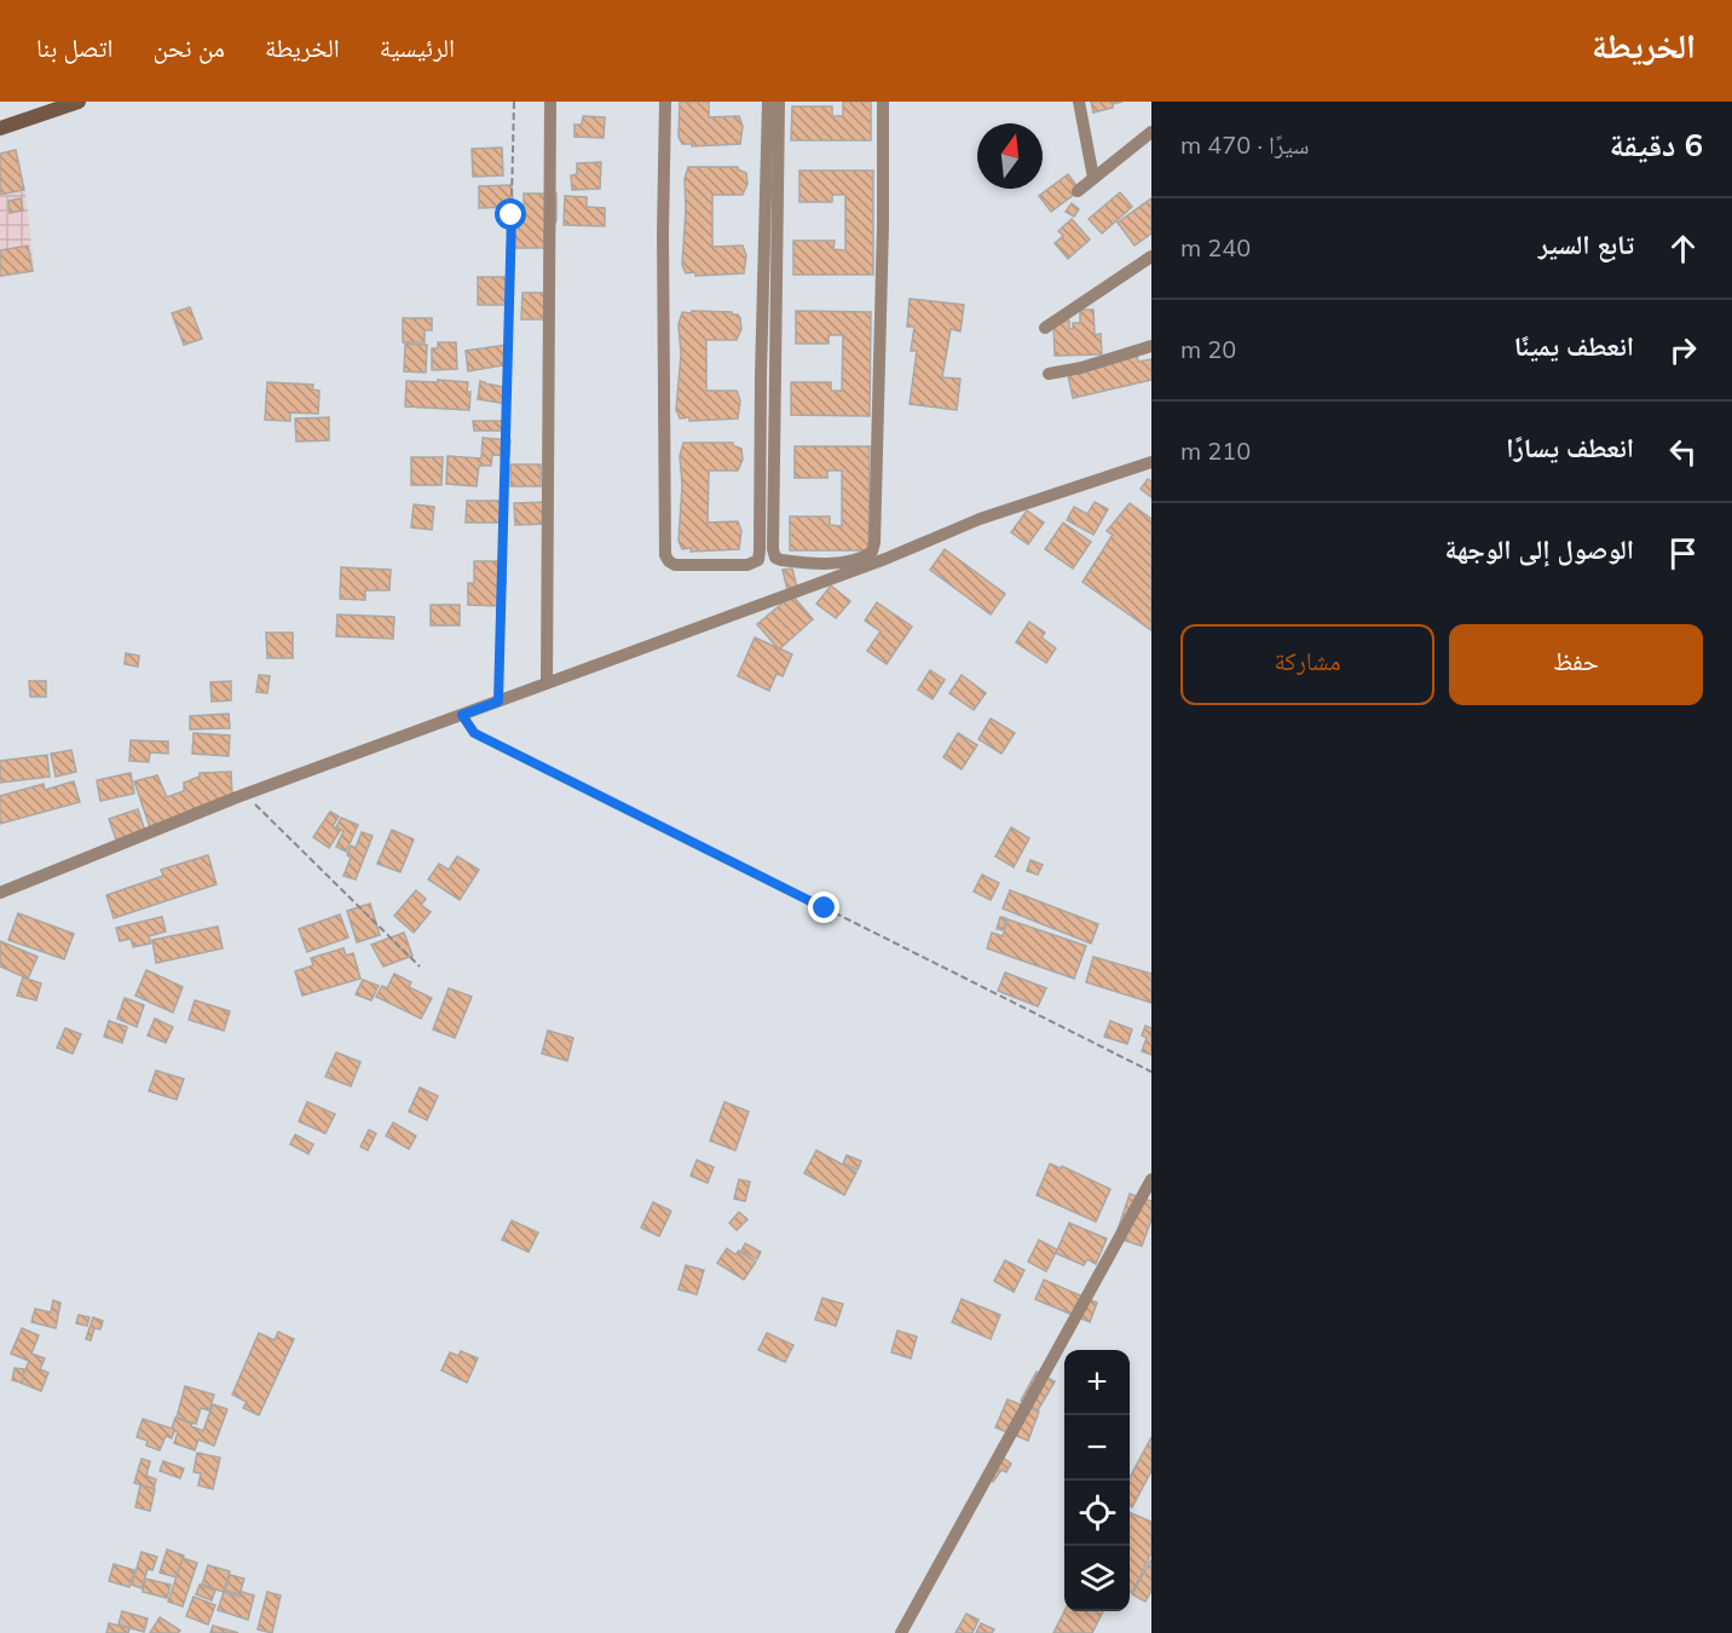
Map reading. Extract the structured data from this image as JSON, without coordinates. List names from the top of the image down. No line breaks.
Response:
{"north":"top","page":{"header":"الخريطة","nav":["الرئيسية","الخريطة","من نحن","اتصل بنا"],"heading":["6 دقيقة","سيرًا · 470 m"],"list":[["تابع السير","240 m"],["انعطف يمينًا","20 m"],["انعطف يسارًا","210 m"],"الوصول إلى الوجهة"],"buttons":["حفظ","مشاركة"],"map_buttons":["+","−"]}}
